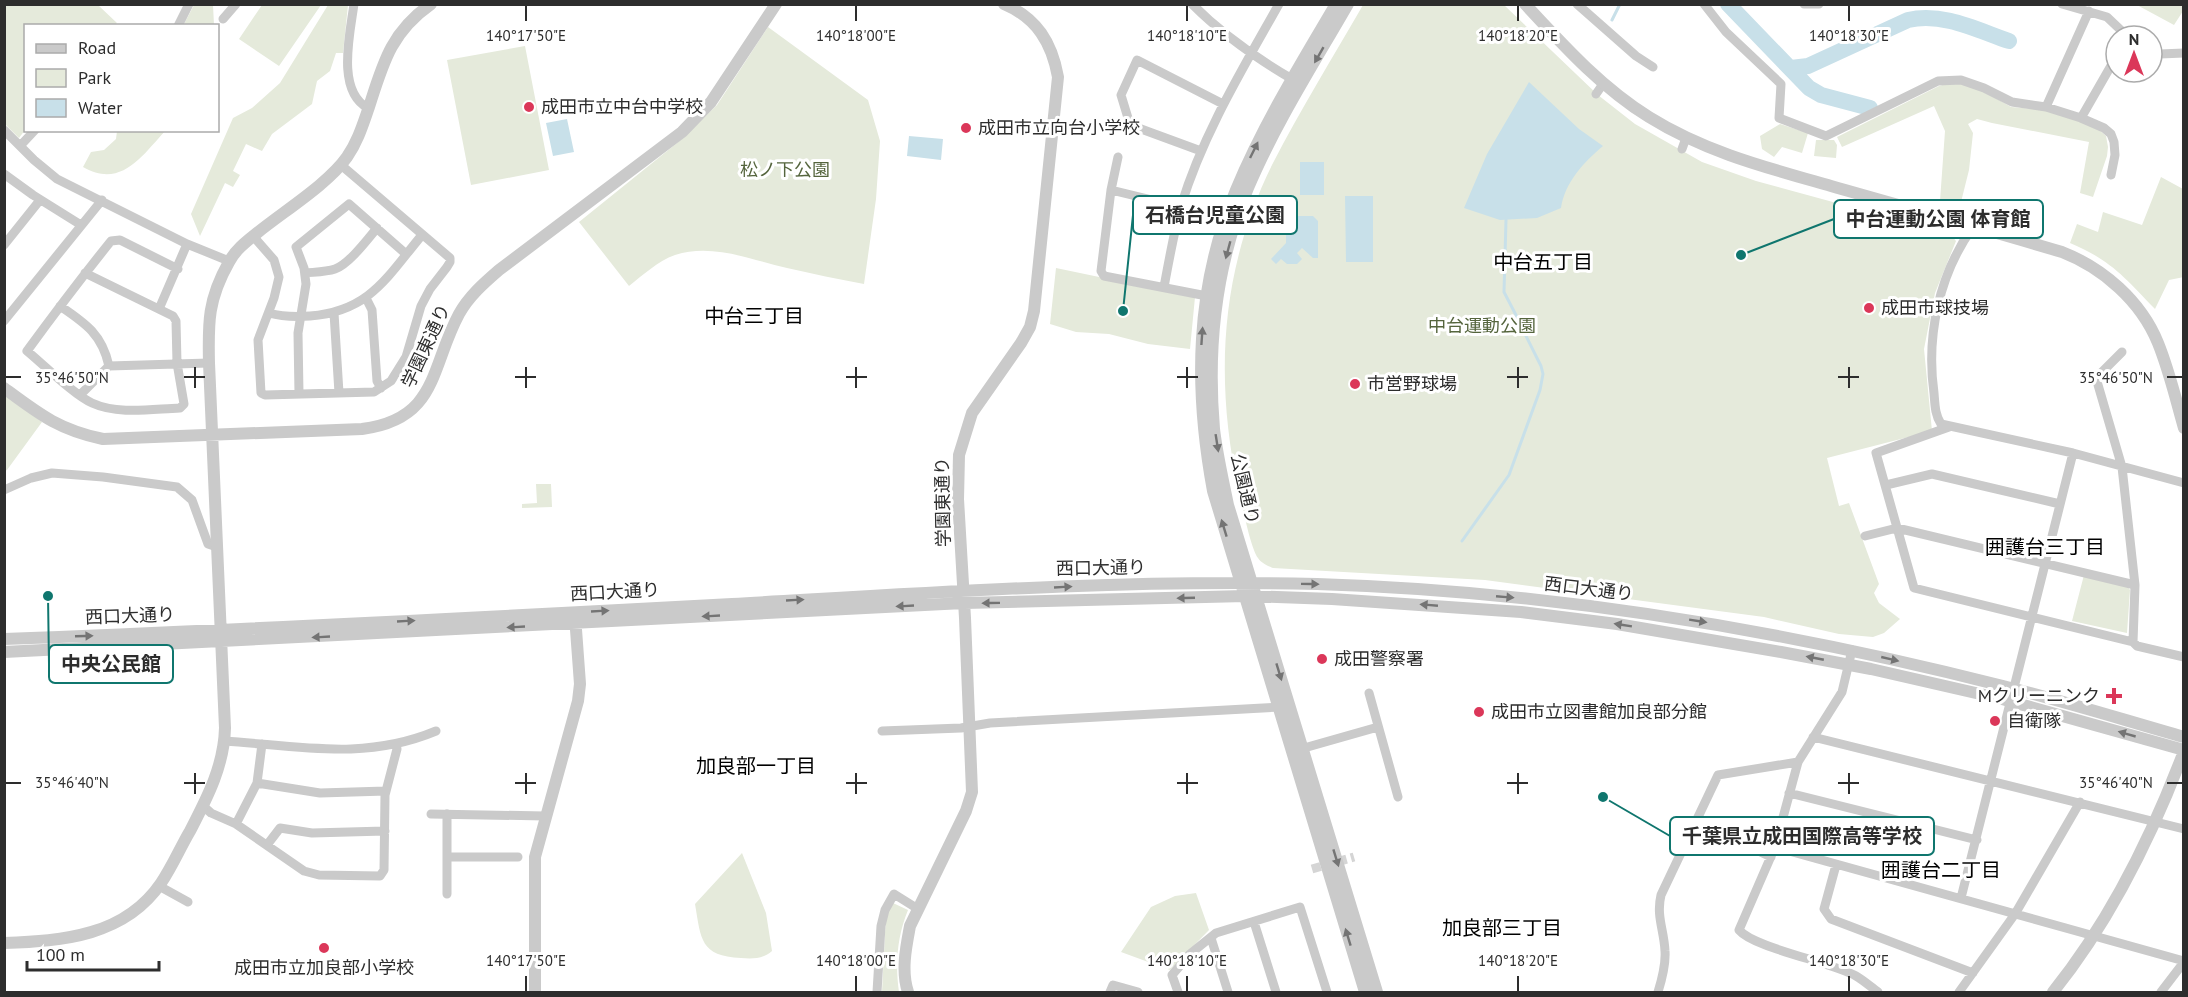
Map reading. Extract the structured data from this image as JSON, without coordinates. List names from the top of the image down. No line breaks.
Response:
{"streets":{"street":["学園東通り","公園通り","西口大通り"]},"crossings":[["学園東通り","西口大通り"],["公園通り","西口大通り"]],"districts":["中台五丁目","中台三丁目","囲護台三丁目","加良部一丁目","囲護台二丁目","加良部三丁目"],"parks":["松ノ下公園","中台運動公園"],"places":{"other":["成田市立中台中学校","成田市立向台小学校","中台運動公園 体育館","成田市球技場","石橋台児童公園","市営野球場","中央公民館","成田警察署","成田市立図書館加良部分館","自衛隊","千葉県立成田国際高等学校","成田市立加良部小学校"],"health":["Mクリーニンク"]},"legend":["Road","Park","Water"],"scale_bar":"100 m","north":"top","coordinates":["140°17'50\"E","140°18'00\"E","140°18'10\"E","140°18'20\"E","140°18'30\"E","35°46'50\"N","35°46'40\"N"]}
